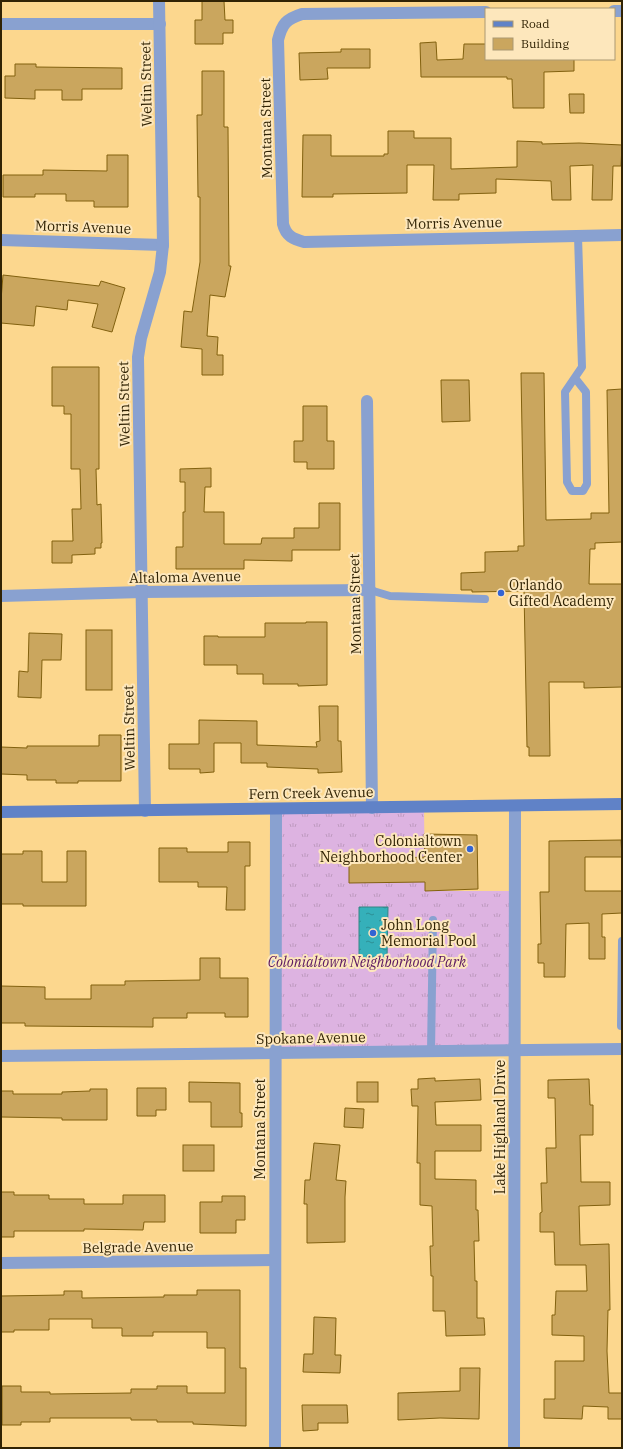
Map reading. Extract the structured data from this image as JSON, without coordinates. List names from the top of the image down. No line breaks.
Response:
{"streets":{"street":["Weltin Street","Montana Street","Morris Avenue","Altaloma Avenue","Fern Creek Avenue","Spokane Avenue","Lake Highland Drive","Belgrade Avenue"]},"crossings":[["Weltin Street","Morris Avenue"],["Weltin Street","Altaloma Avenue"],["Weltin Street","Fern Creek Avenue"],["Montana Street","Morris Avenue"],["Montana Street","Altaloma Avenue"],["Montana Street","Fern Creek Avenue"],["Montana Street","Spokane Avenue"],["Montana Street","Belgrade Avenue"],["Fern Creek Avenue","Lake Highland Drive"],["Spokane Avenue","Lake Highland Drive"]],"parks":["Colonialtown Neighborhood Park"],"places":["Orlando Gifted Academy","Colonialtown Neighborhood Center","John Long Memorial Pool"],"legend":["Road","Building"]}
